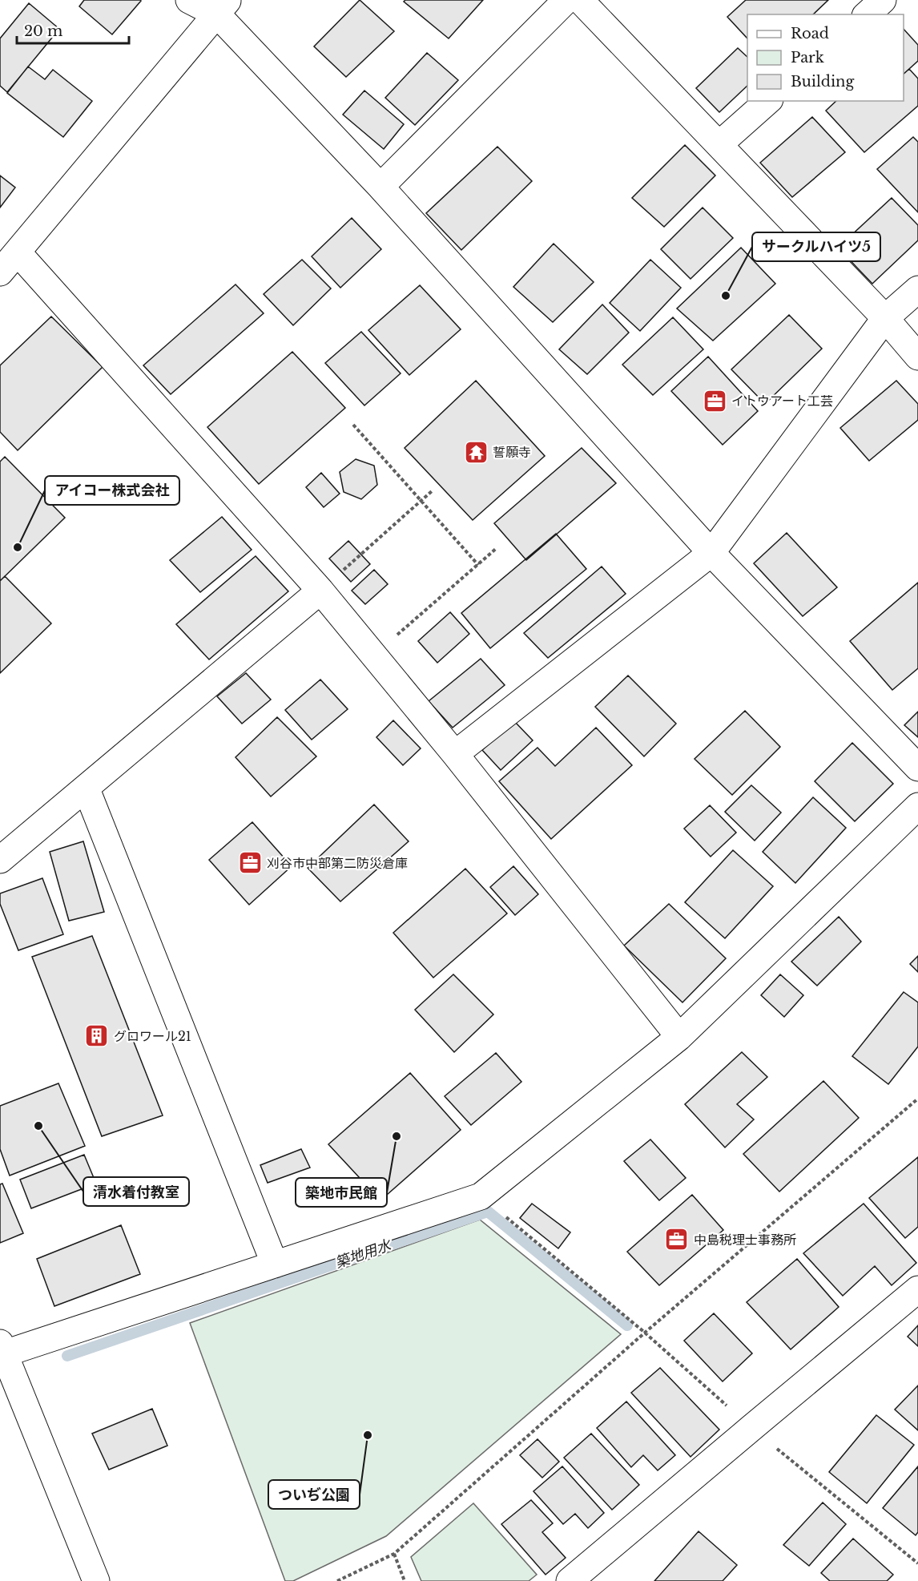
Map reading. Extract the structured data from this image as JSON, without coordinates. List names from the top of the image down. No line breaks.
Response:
{"water":["築地用水"],"places":{"other":["サークルハイツ5","アイコー株式会社","清水着付教室","築地市民館","ついぢ公園"],"office":["イトウアート工芸","刈谷市中部第二防災倉庫","中島税理士事務所"],"temple":["誓願寺"],"building":["グロワール21"]},"legend":["Road","Park","Building"],"scale_bar":"20 m"}
